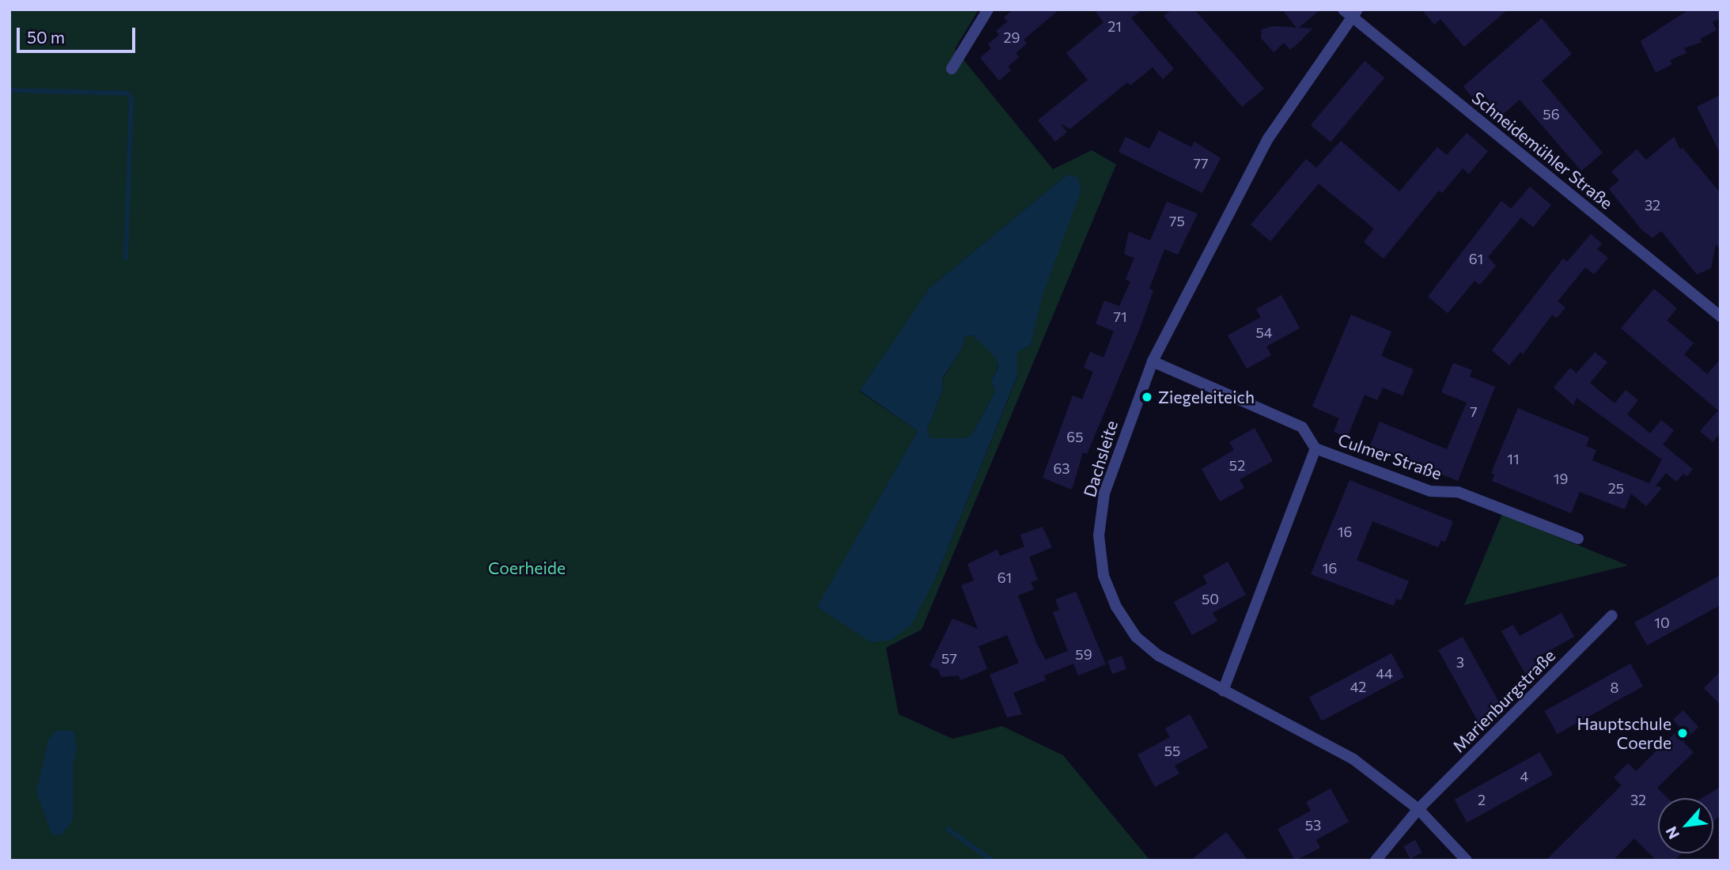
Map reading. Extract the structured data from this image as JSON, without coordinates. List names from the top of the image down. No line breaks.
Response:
{"streets":{"street":["Schneidemühler Straße","Culmer Straße","Dachsleite","Marienburgstraße"]},"crossings":[["Schneidemühler Straße","Dachsleite"],["Culmer Straße","Dachsleite"],["Dachsleite","Marienburgstraße"]],"parks":["Coerheide"],"places":["Ziegeleiteich","Hauptschule Coerde"],"house_numbers":["21","29","56","77","32","75","61","71","54","7","65","11","52","63","19","25","16","16","61","50","10","59","57","3","44","42","8","55","4","2","32","53"],"scale_bar":"50 m","north":"bottom left"}
